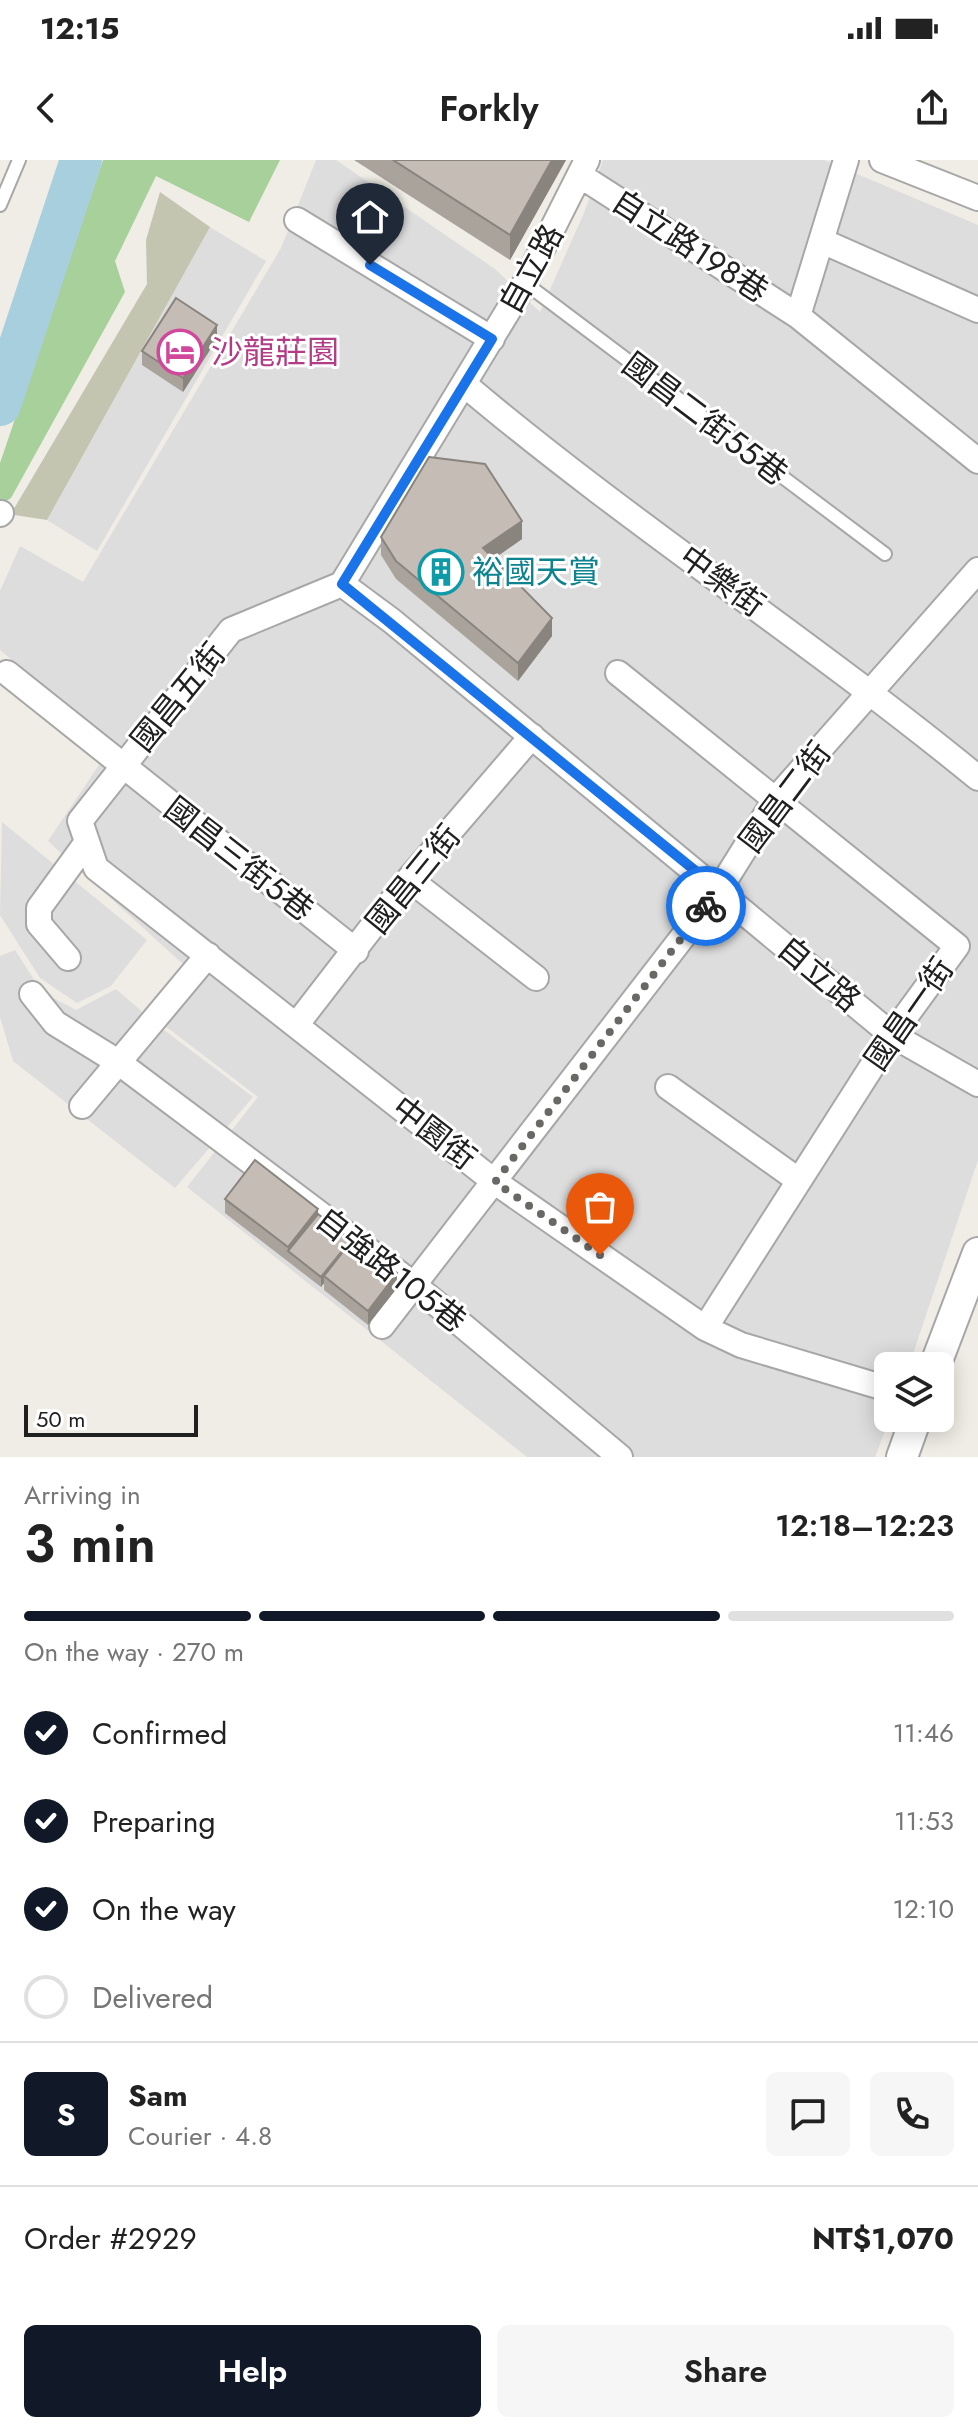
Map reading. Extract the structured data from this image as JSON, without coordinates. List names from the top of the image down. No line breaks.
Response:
{"streets":{"street":["自立路198巷","自立路","中樂街","國昌五街","國昌二街","國昌三街5巷","國昌三街","國昌一街","中園街","自強路105巷"],"lane":["國昌二街55巷"]},"crossings":[["自立路198巷","自立路"],["自立路","國昌二街55巷"],["自立路","中樂街"],["自立路","國昌五街"],["自立路","國昌二街"],["自立路","國昌三街"],["自立路","國昌一街"],["中樂街","國昌二街"],["國昌五街","國昌三街5巷"],["國昌五街","中園街"],["國昌二街","國昌一街"],["國昌二街","中園街"],["國昌二街","自強路105巷"],["國昌三街5巷","國昌三街"],["國昌三街","中園街"],["國昌一街","中園街"]],"places":{"hotel":["沙龍莊園"],"building":["裕國天賞"]},"scale_bar":"50 m","page":{"status":"12:15","header":"Forkly","scale":"50 m","heading":["3 min","Arriving in","12:18–12:23"],"panel":["Sam","Courier · 4.8","Order #2929","NT$1,070"],"bar":"On the way · 270 m","list":[["Confirmed","11:46"],["Preparing","11:53"],["On the way","12:10"],"Delivered"],"round":"S","buttons":["Help","Share"]}}
